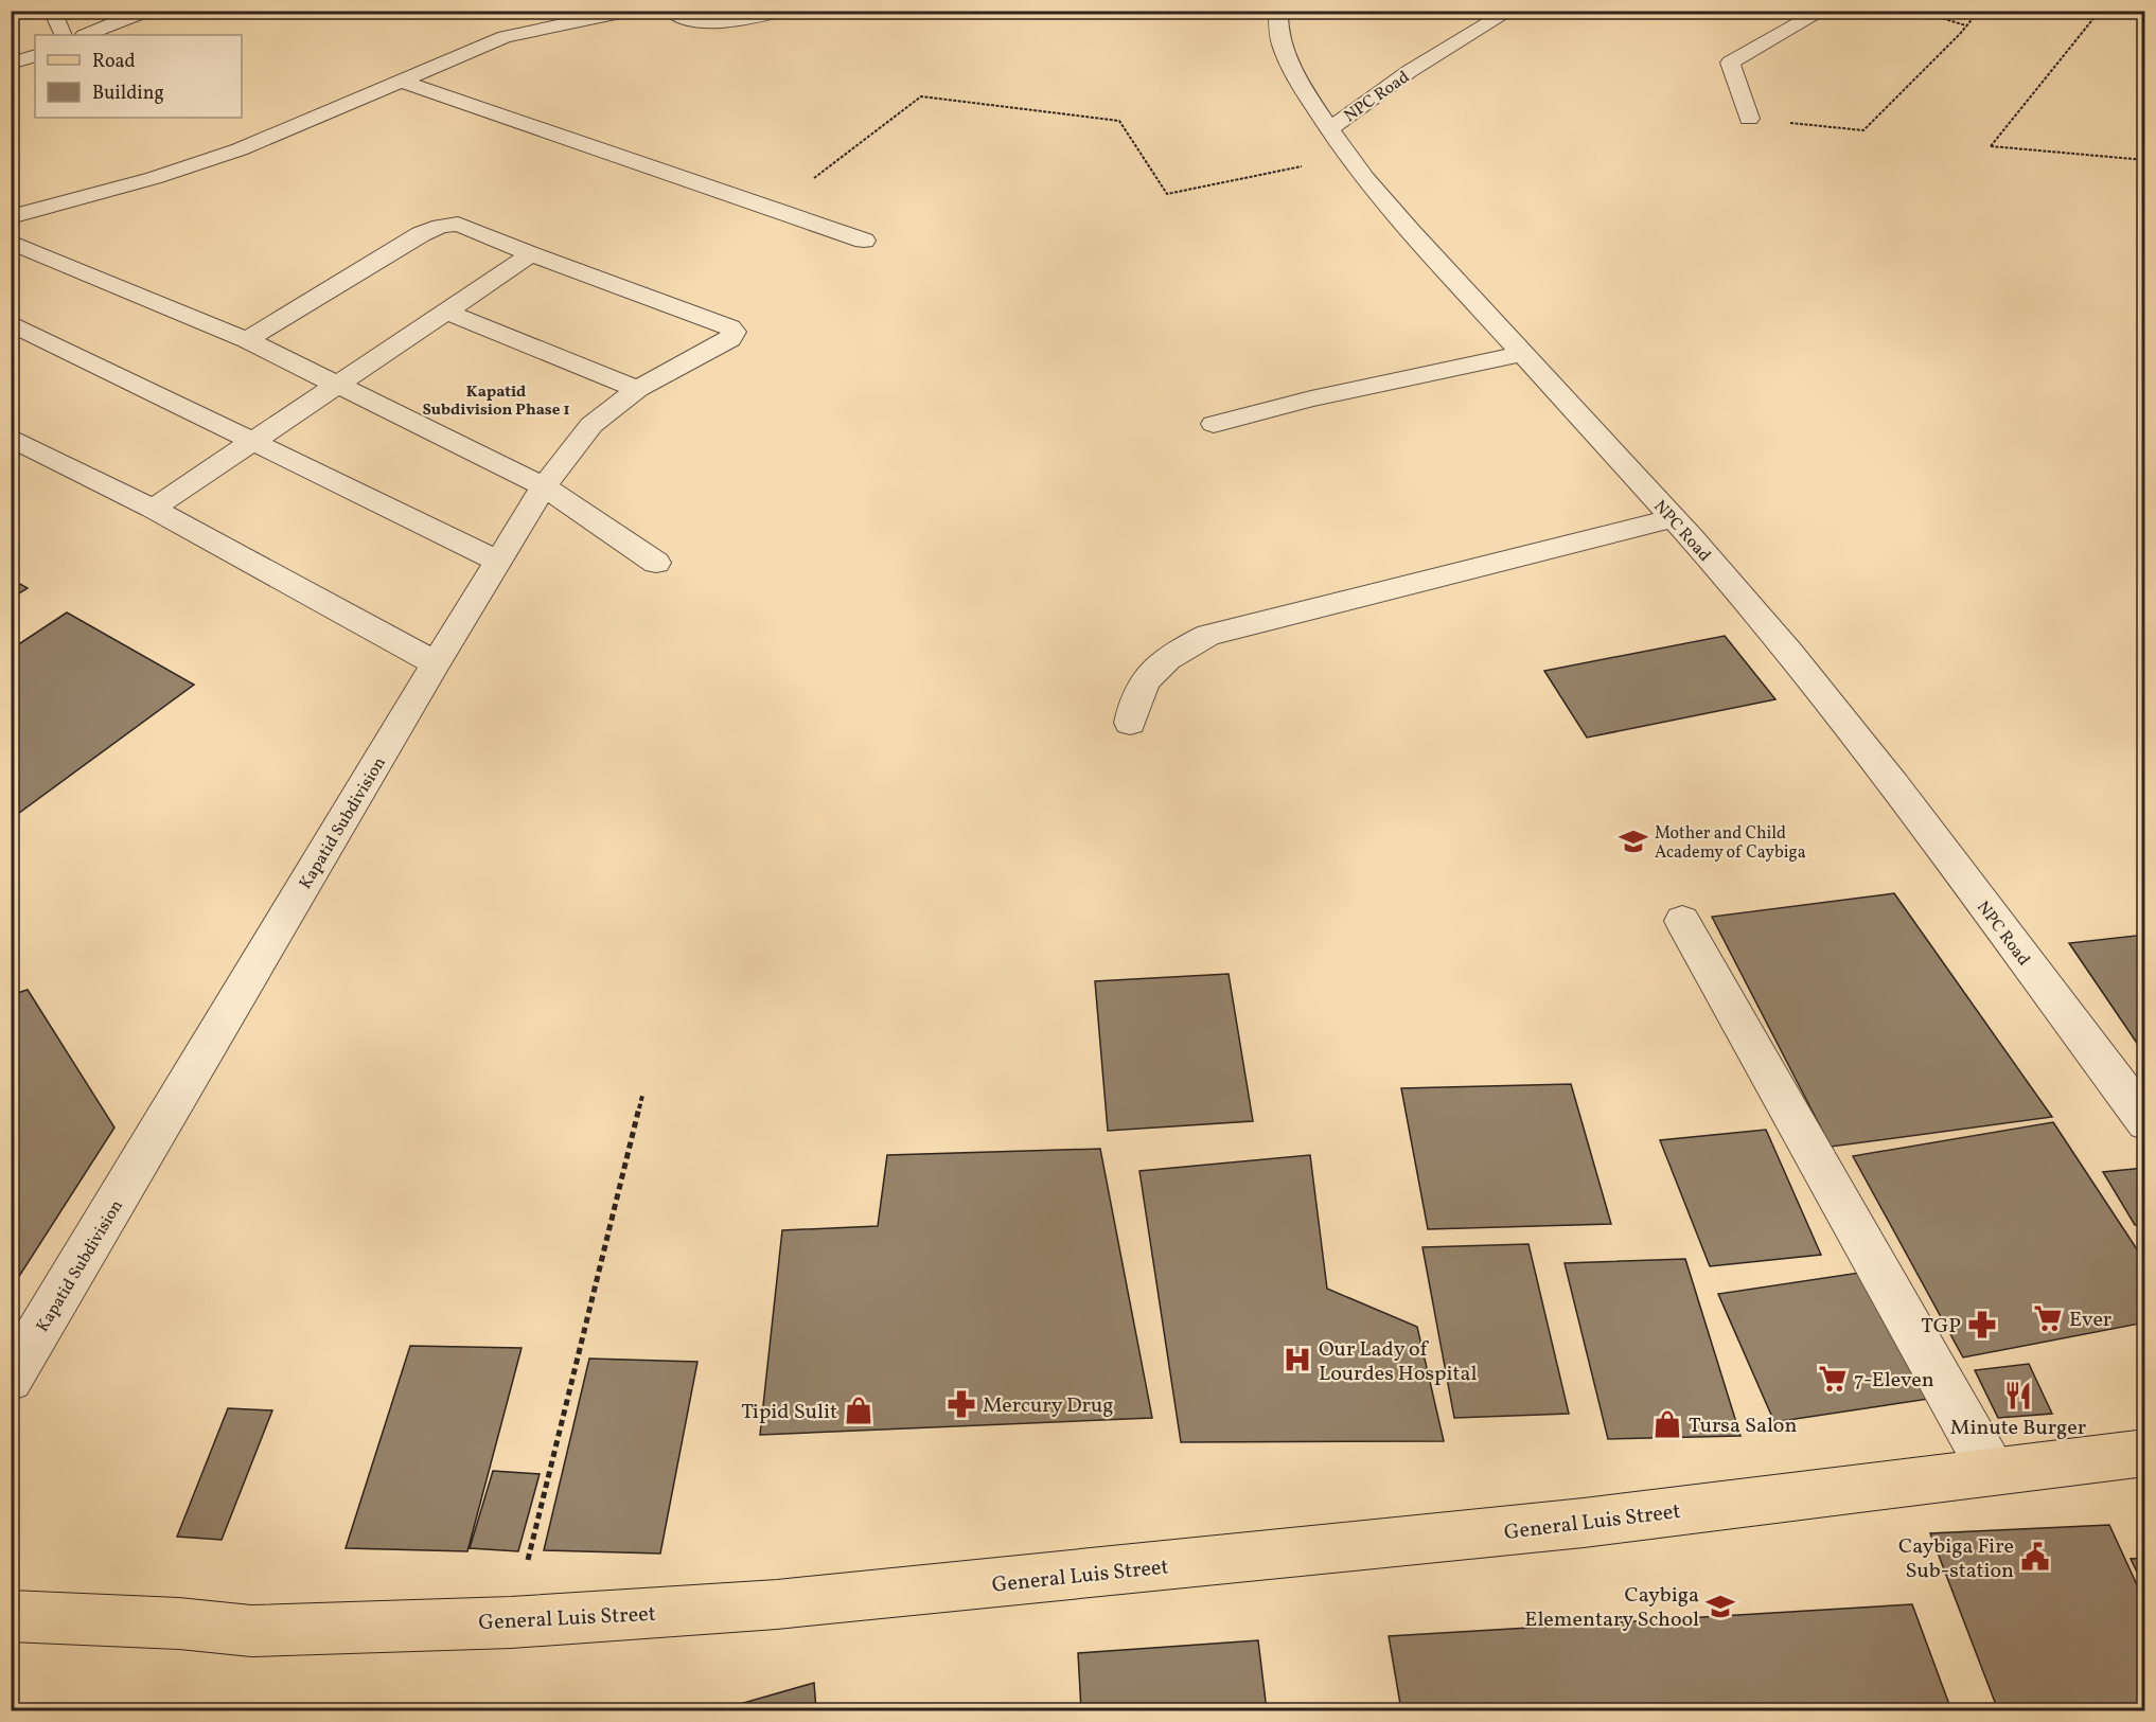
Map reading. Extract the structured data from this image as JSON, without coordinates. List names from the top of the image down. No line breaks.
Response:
{"streets":{"main road":["General Luis Street"],"street":["NPC Road","Kapatid Subdivision"]},"districts":["Kapatid Subdivision Phase 1"],"places":{"school or university":["Mother and Child Academy of Caybiga","Caybiga Elementary School"],"supermarket":["Ever","7-Eleven"],"pharmacy":["TGP","Mercury Drug"],"hospital":["Our Lady of Lourdes Hospital"],"restaurant":["Minute Burger"],"shop":["Tipid Sulit","Tursa Salon"],"public building":["Caybiga Fire Sub-station"]},"legend":["Road","Building"]}
